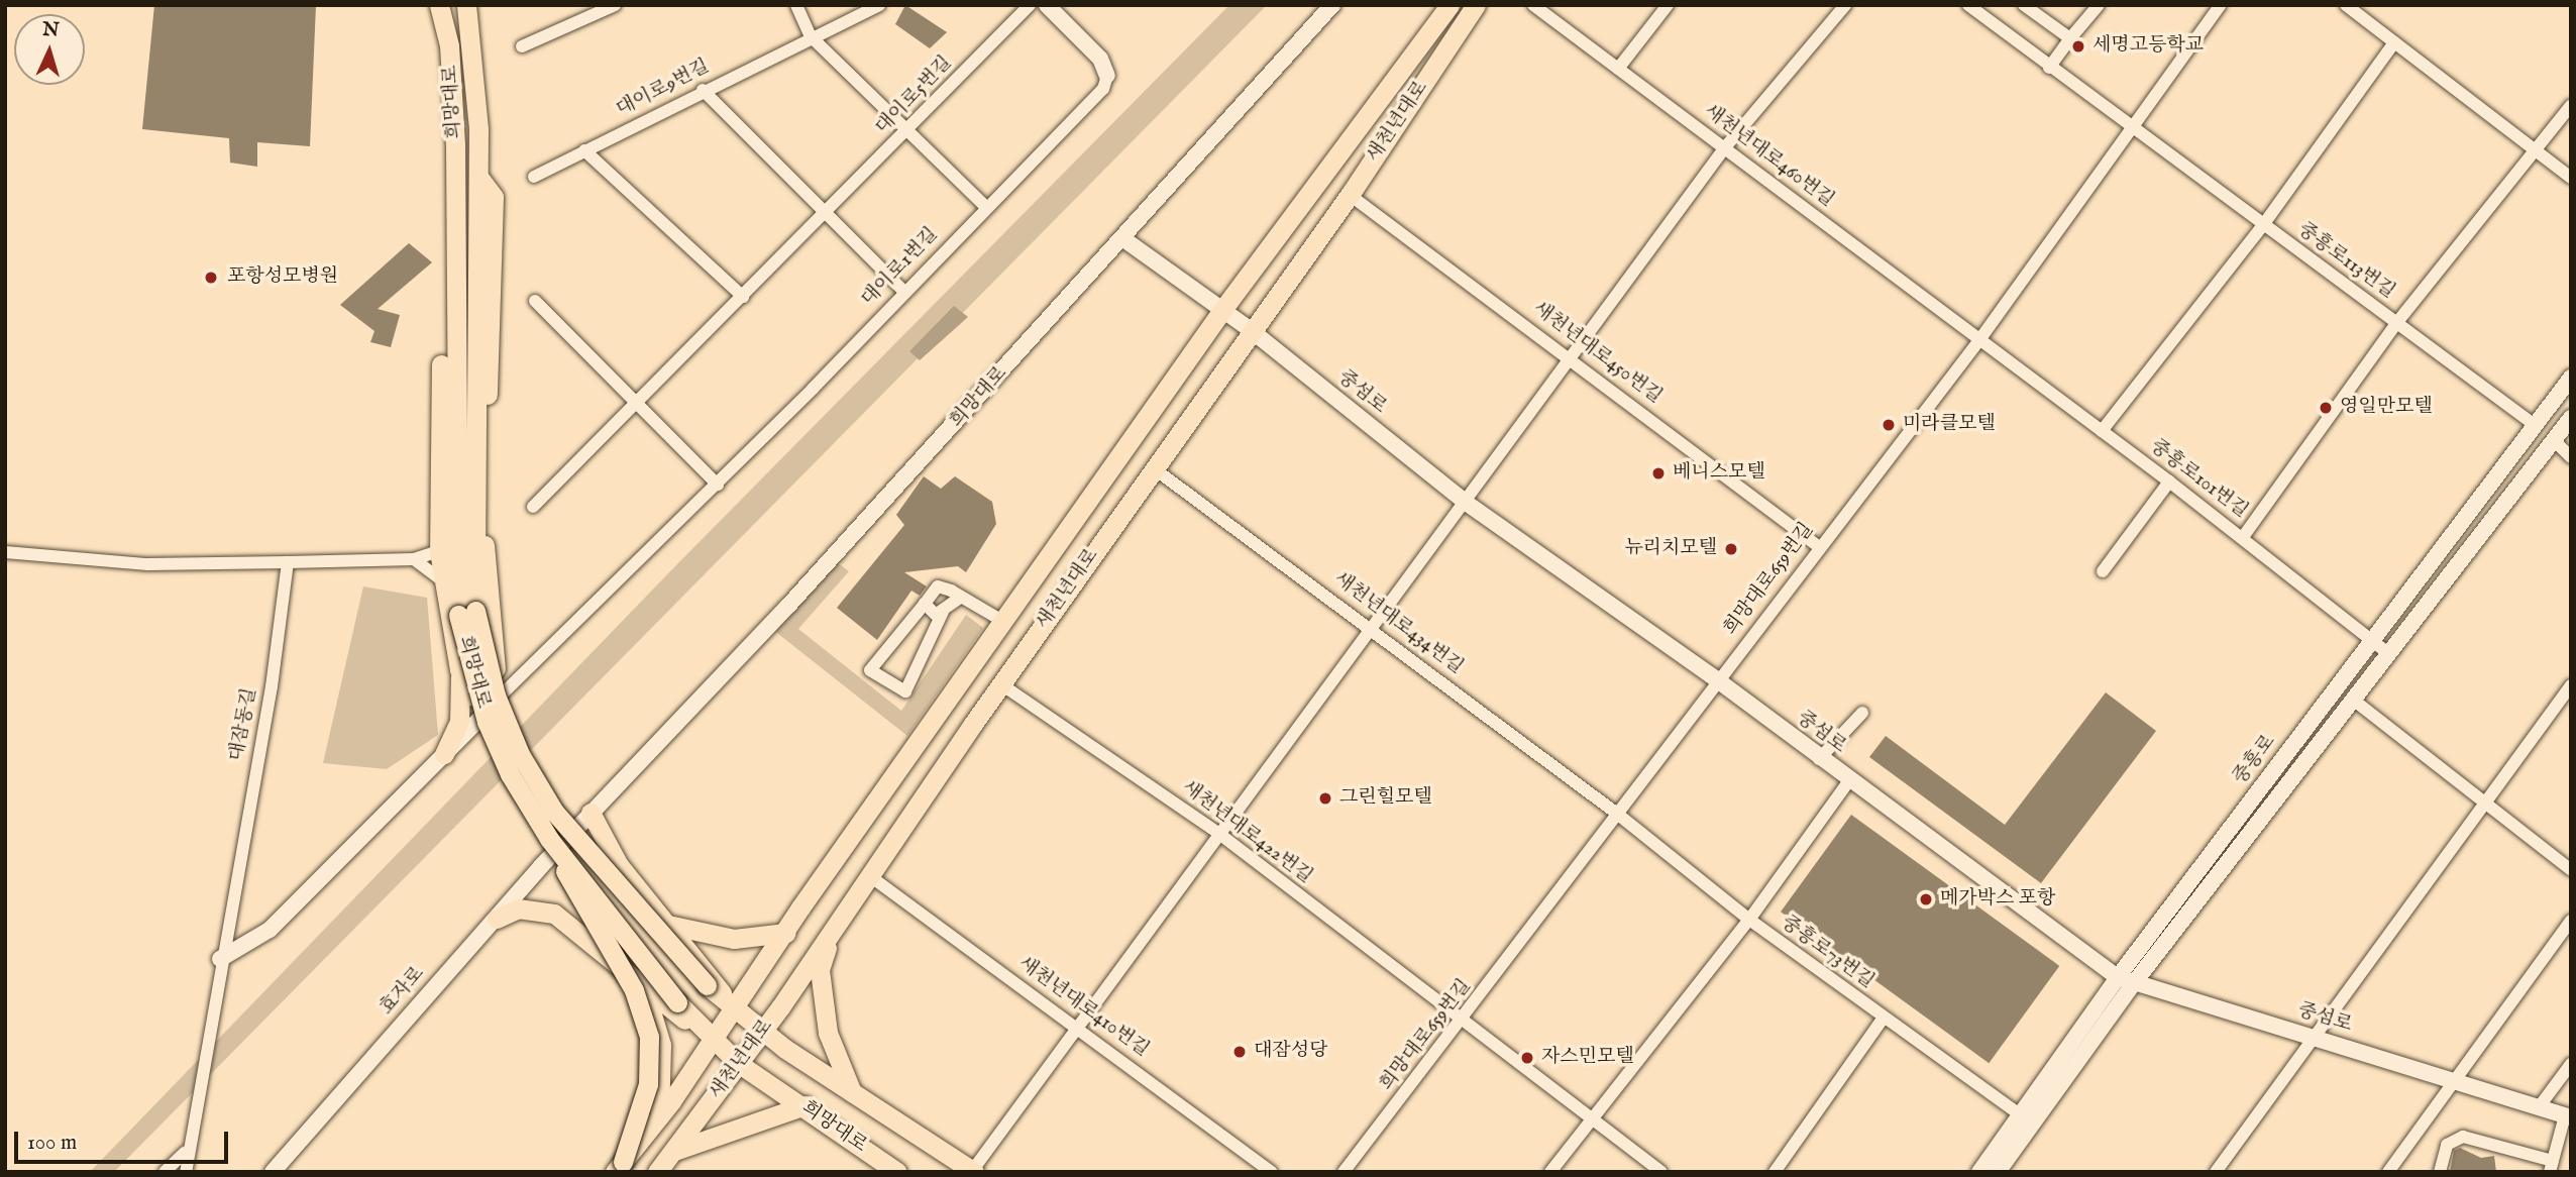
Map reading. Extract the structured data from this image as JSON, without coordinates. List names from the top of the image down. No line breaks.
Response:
{"streets":{"main road":["희망대로","새천년대로","중섬로","중흥로","효자로"],"street":["대이로9번길","대이로5번길","새천년대로460번길","중흥로113번길","대이로1번길","새천년대로450번길","중흥로101번길","희망대로659번길","새천년대로434번길","대잠동길","새천년대로422번길","중흥로73번길","새천년대로410번길"]},"crossings":[["희망대로","새천년대로"],["희망대로","효자로"],["새천년대로","새천년대로450번길"],["새천년대로","중섬로"],["새천년대로","새천년대로434번길"],["새천년대로","새천년대로422번길"],["새천년대로","새천년대로410번길"],["새천년대로460번길","중흥로101번길"],["새천년대로460번길","희망대로659번길"],["중흥로113번길","희망대로659번길"],["중흥로113번길","중흥로"],["새천년대로450번길","희망대로659번길"],["중섬로","희망대로659번길"],["중섬로","중흥로"],["중흥로101번길","희망대로659번길"],["중흥로101번길","중흥로"],["희망대로659번길","새천년대로434번길"],["희망대로659번길","새천년대로422번길"],["희망대로659번길","중흥로73번길"],["새천년대로434번길","중흥로73번길"],["중흥로","중흥로73번길"]],"places":["세명고등학교","포항성모병원","영일만모텔","미라클모텔","베니스모텔","뉴리치모텔","그린힐모텔","메가박스 포항","대잠성당","자스민모텔"],"scale_bar":"100 m","north":"top"}
